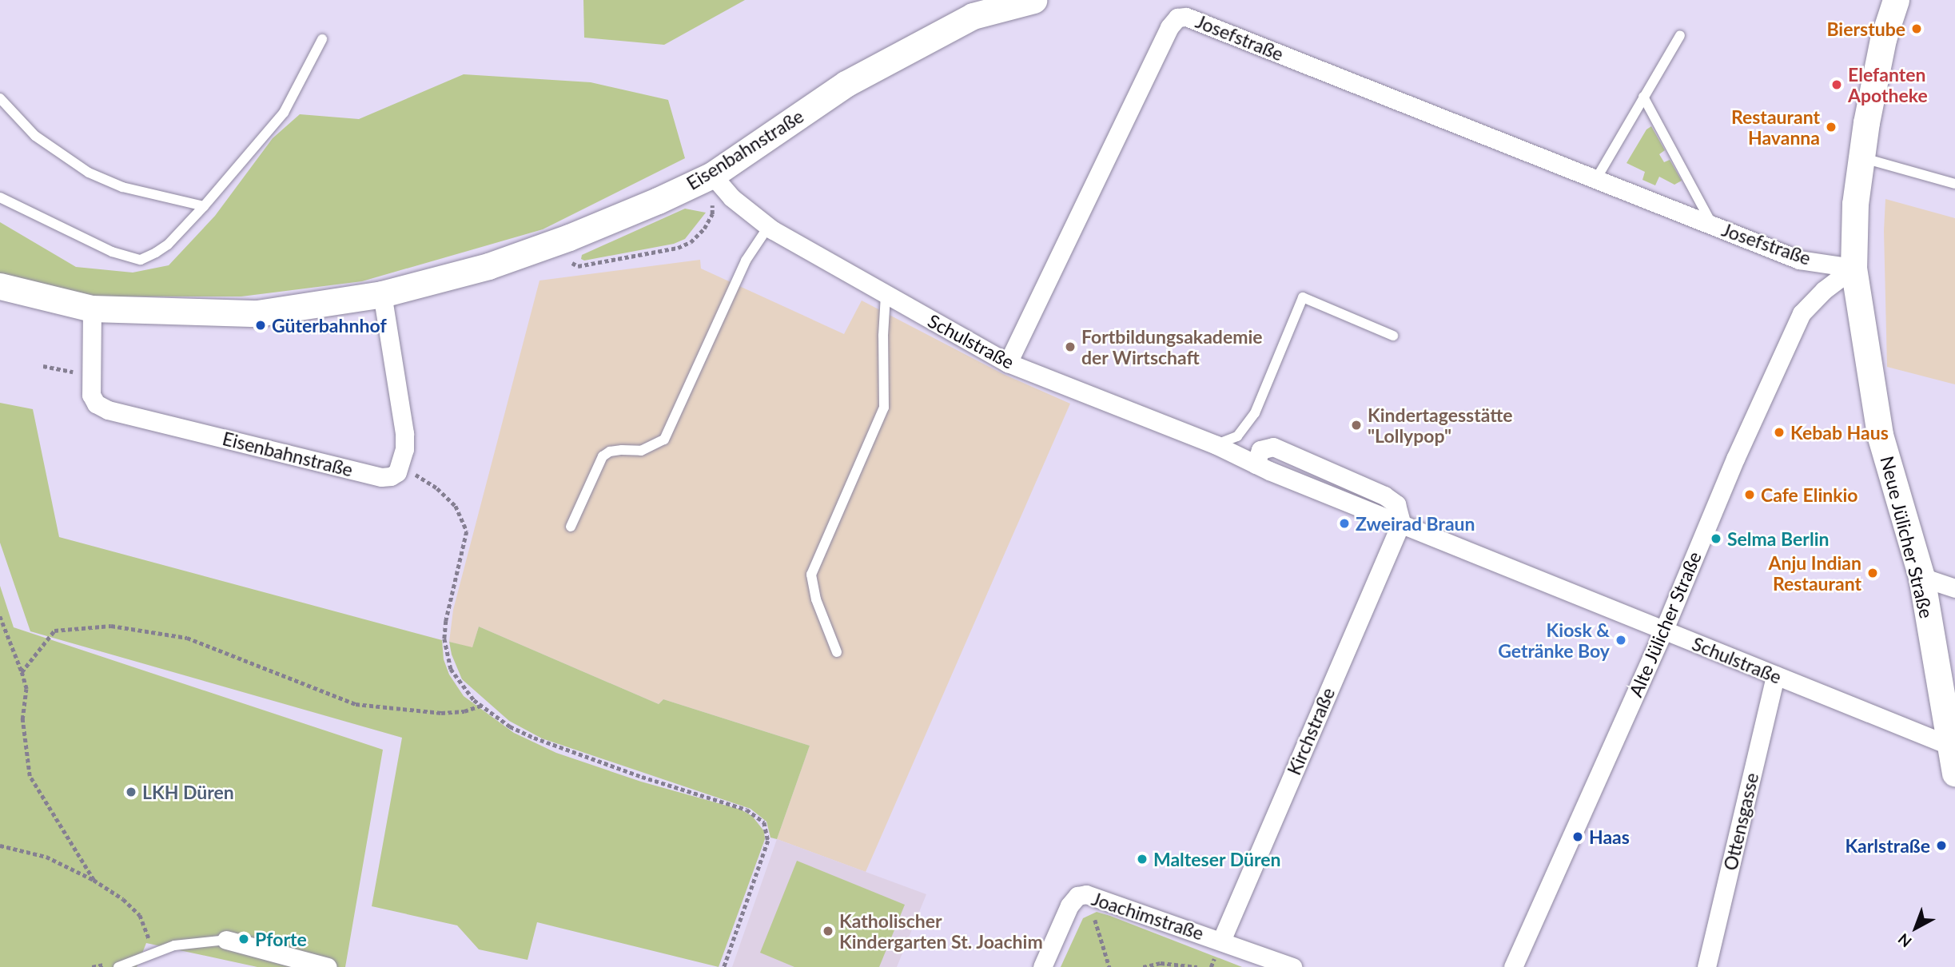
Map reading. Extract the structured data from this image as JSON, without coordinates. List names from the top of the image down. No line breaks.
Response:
{"streets":{"street":["Josefstraße","Eisenbahnstraße","Schulstraße","Neue Jülicher Straße","Alte Jülicher Straße","Kirchstraße","Ottensgasse","Joachimstraße"]},"crossings":[["Josefstraße","Schulstraße"],["Josefstraße","Neue Jülicher Straße"],["Josefstraße","Alte Jülicher Straße"],["Eisenbahnstraße","Schulstraße"],["Schulstraße","Neue Jülicher Straße"],["Schulstraße","Alte Jülicher Straße"],["Schulstraße","Kirchstraße"],["Schulstraße","Ottensgasse"],["Neue Jülicher Straße","Alte Jülicher Straße"],["Kirchstraße","Joachimstraße"]],"places":["Bierstube","Elefanten Apotheke","Restaurant Havanna","Güterbahnhof","Fortbildungsakademie der Wirtschaft","Kindertagesstätte \"Lollypop\"","Kebab Haus","Cafe Elinkio","Zweirad Braun","Selma Berlin","Anju Indian Restaurant","Kiosk & Getränke Boy","LKH Düren","Haas","Karlstraße","Malteser Düren","Katholischer Kindergarten St. Joachim","Pforte"],"north":"bottom left"}
